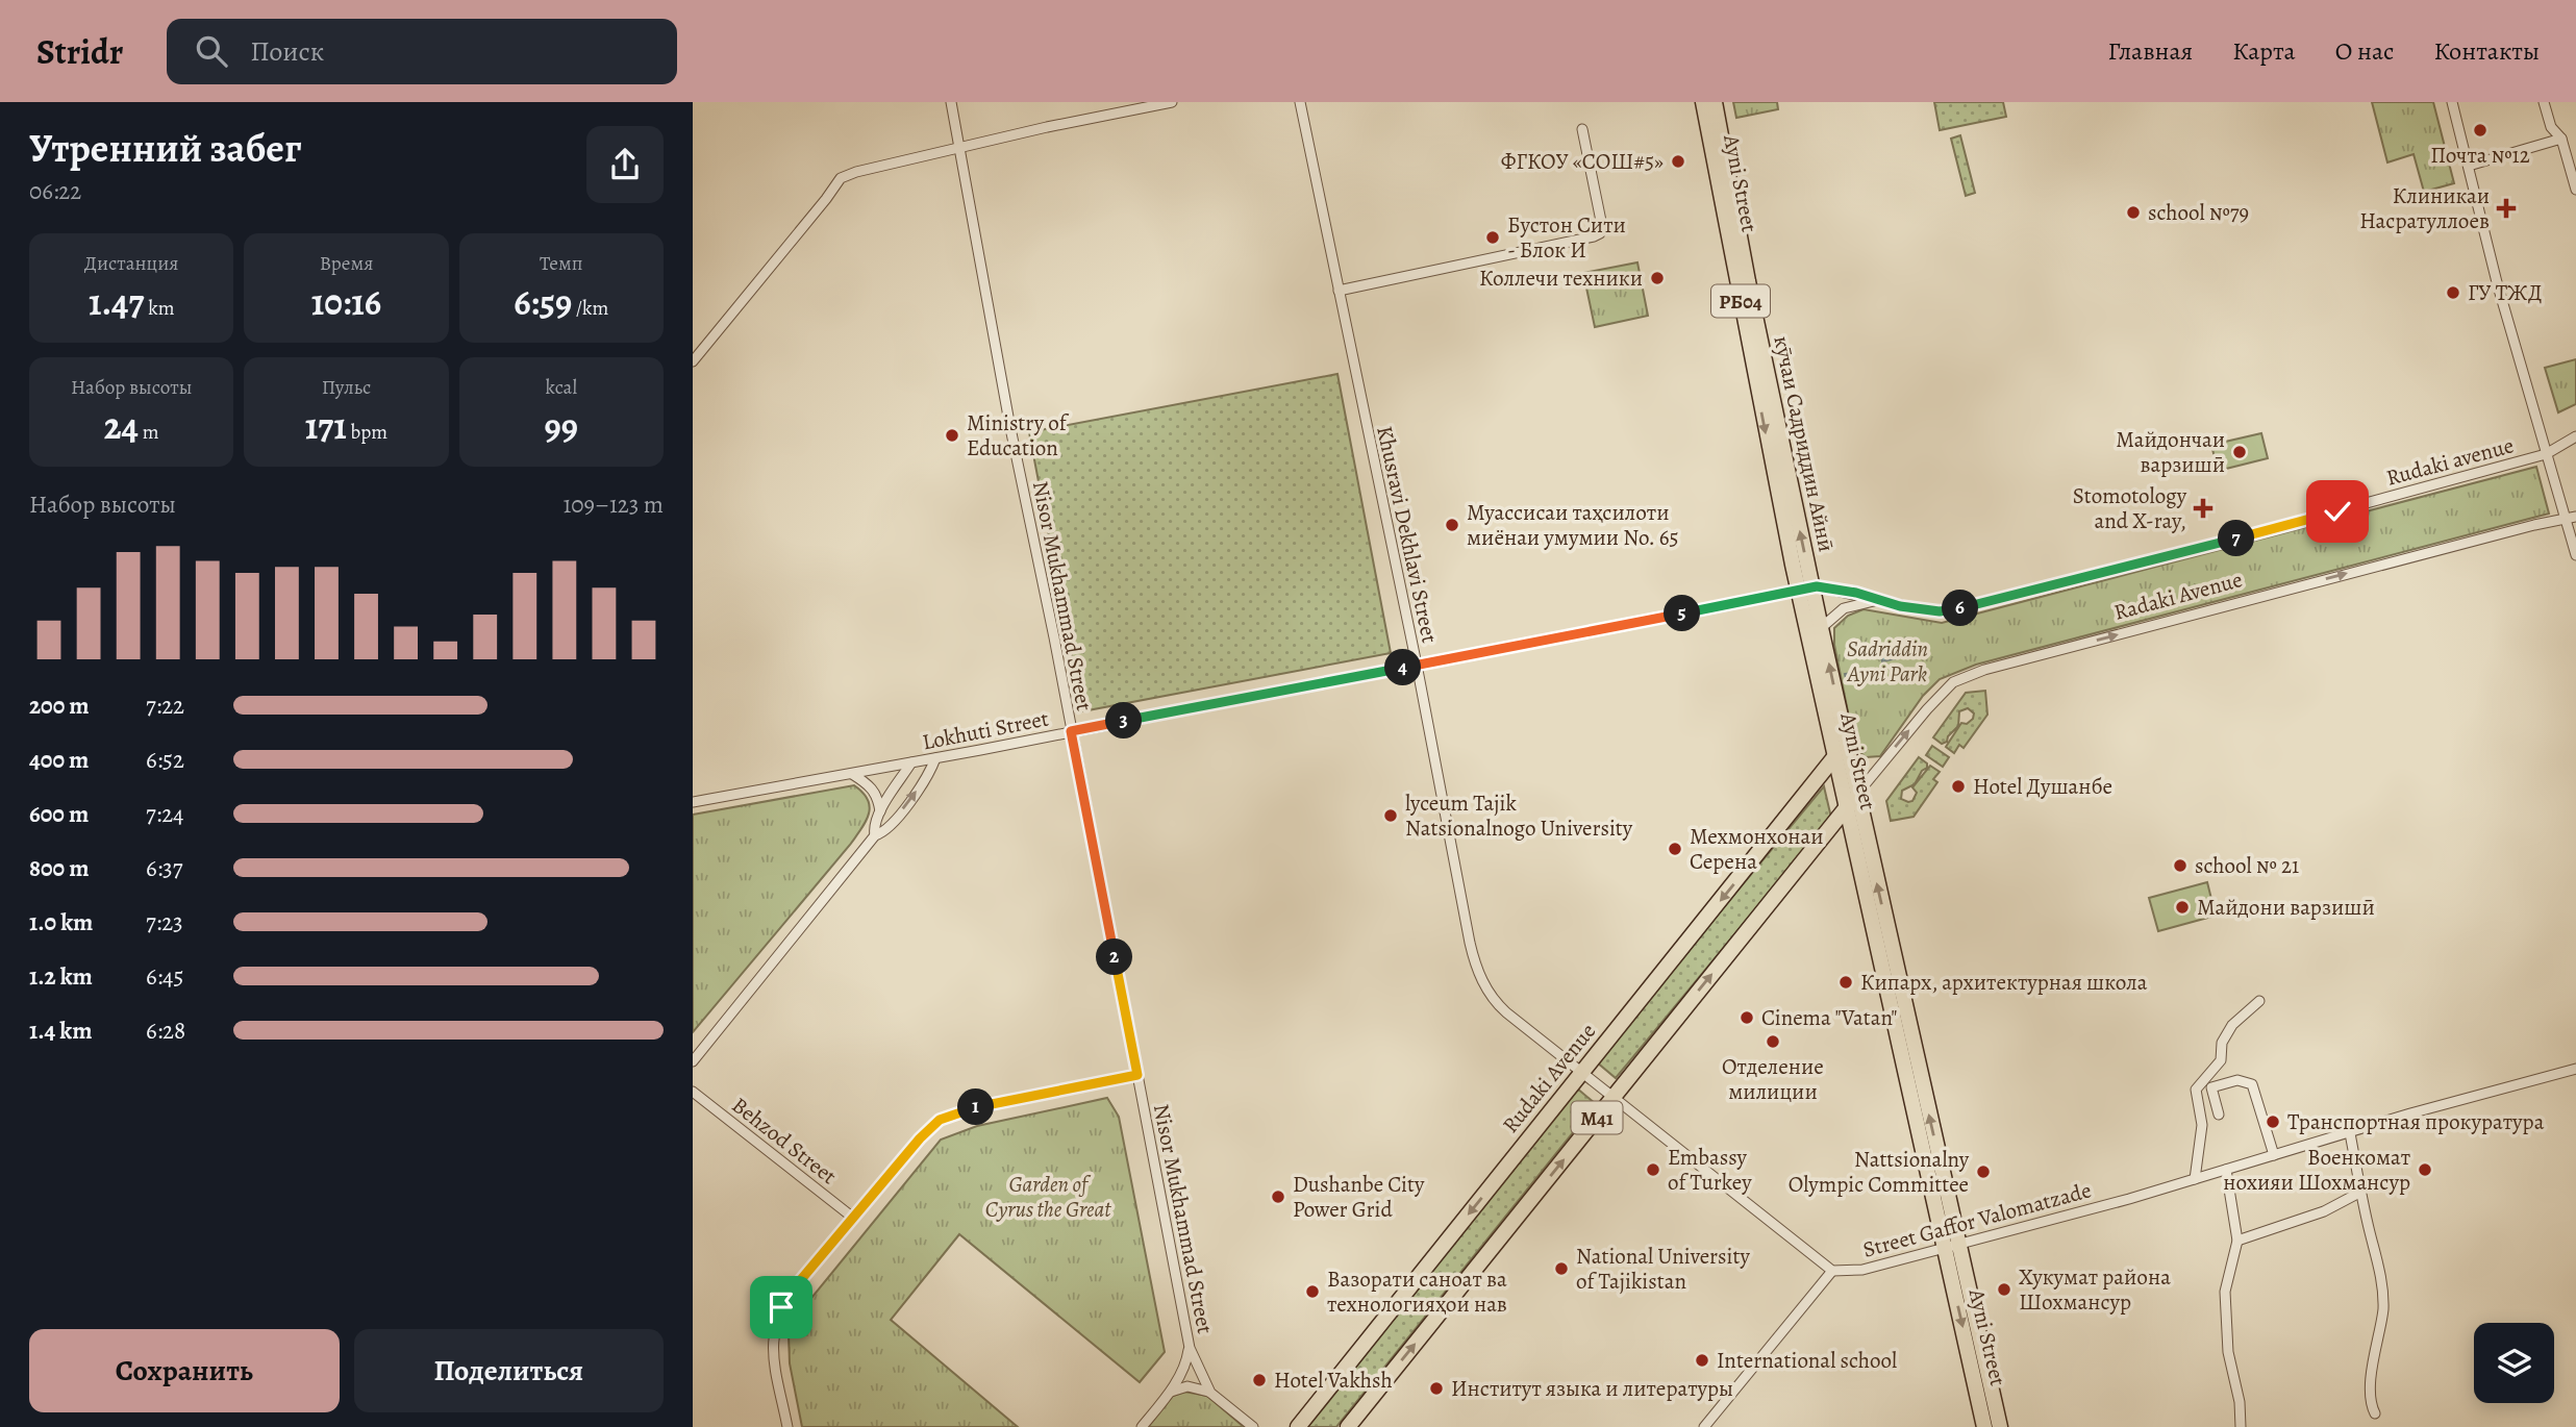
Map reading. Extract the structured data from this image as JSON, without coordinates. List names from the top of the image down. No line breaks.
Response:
{"streets":{"highway":["Ayni Street","РБ04","кӯчаи Садриддин Айнӣ","Radaki Avenue","Rudaki Avenue","M41"],"street":["Rudaki avenue","Khusravi Dekhlavi Street","Nisor Mukhammad Street","Lokhuti Street","Behzod Street","Street Gaffor Valomatzade"]},"crossings":[["Ayni Street","кӯчаи Садриддин Айнӣ"],["Ayni Street","Rudaki avenue"],["Ayni Street","Radaki Avenue"],["Ayni Street","Lokhuti Street"],["Ayni Street","Rudaki Avenue"],["Ayni Street","M41"],["Ayni Street","Street Gaffor Valomatzade"],["Rudaki avenue","Lokhuti Street"],["Khusravi Dekhlavi Street","Lokhuti Street"],["Khusravi Dekhlavi Street","Rudaki Avenue"],["Nisor Mukhammad Street","Lokhuti Street"],["Radaki Avenue","M41"]],"one_way":["Radaki Avenue"],"parks":["Sadriddin Ayni Park","Garden of Cyrus the Great"],"places":{"other":["Почта №12","ФГКОУ «СОШ#5»","school №79","Бустон Сити - Блок И","Коллечи техники","ГУ ТЖД","Ministry of Education","Майдончаи варзишӣ","Муассисаи таҳсилоти миёнаи умумии No. 65","Hotel Душанбе","lyceum Tajik Natsionalnogo University","Мехмонхонаи Серена","school № 21","Майдони варзишӣ","Кипарх, архитектурная школа","Cinema \"Vatan\"","Отделение милиции","Транспортная прокуратура","Embassy of Turkey","Военкомат нохияи Шохмансур","Nattsionalny Olympic Committee","Dushanbe City Power Grid","National University of Tajikistan","Хукумат района Шохмансур","Вазорати саноат ва технологияҳои нав","International school","Hotel Vakhsh","Институт языка и литературы"],"health":["Клиникаи Насратуллоев","Stomotology and X-ray,"]},"page":{"header":"Stridr","search":"Поиск","nav":["Главная","Карта","О нас","Контакты"],"heading":["Утренний забег","06:22"],"stats":[["Дистанция","1.47 km"],["Время","10:16"],["Темп","6:59 /km"],["Набор высоты","24 m"],["Пульс","171 bpm"],["kcal","99"]],"chart":["Набор высоты","109–123 m"],"pins":["7","6","5","4","3","2","1"],"list":[{"name":"200 m","note":"7:22"},{"name":"400 m","note":"6:52"},{"name":"600 m","note":"7:24"},{"name":"800 m","note":"6:37"},{"name":"1.0 km","note":"7:23"},{"name":"1.2 km","note":"6:45"},{"name":"1.4 km","note":"6:28"}],"buttons":["Сохранить","Поделиться"]}}
